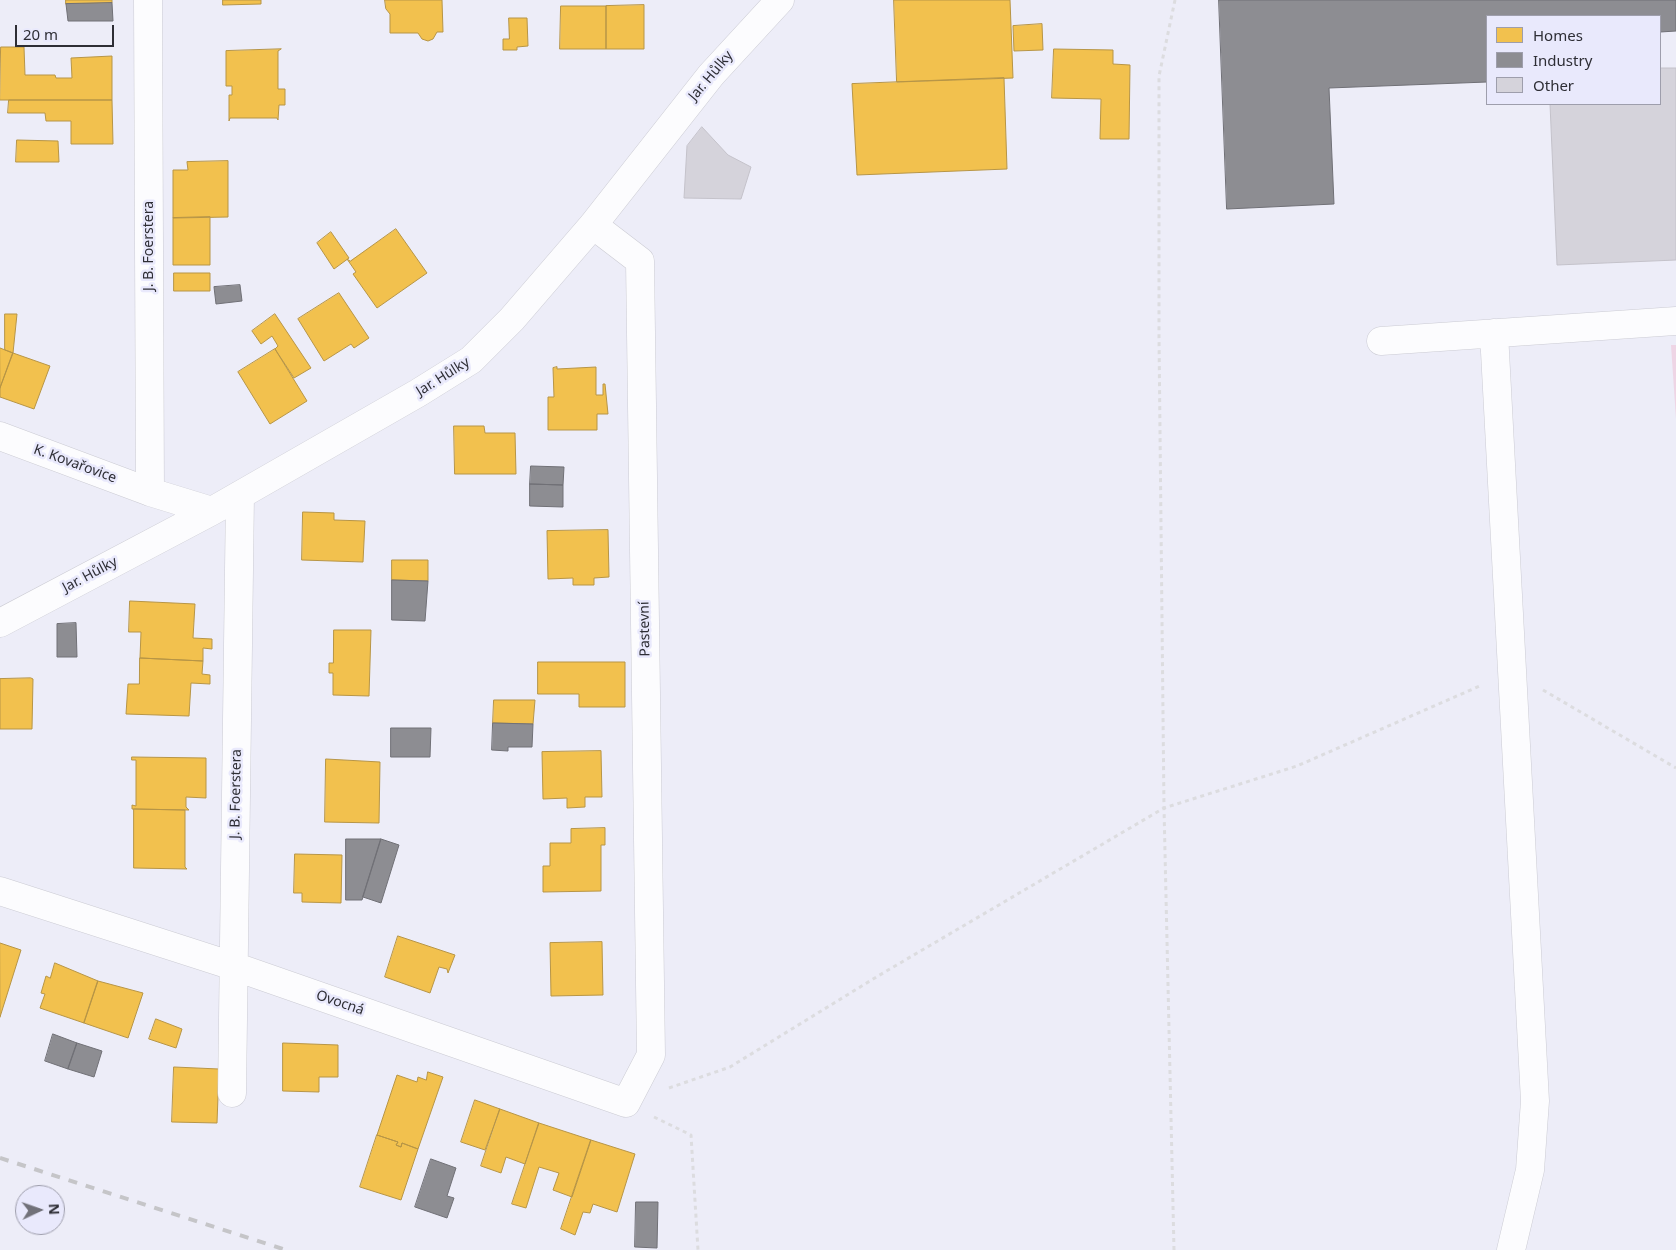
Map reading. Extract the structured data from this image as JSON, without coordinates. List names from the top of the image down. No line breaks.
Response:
{"streets":{"street":["Jar. Hůlky","J. B. Foerstera","K. Kovařovice","Pastevní","Ovocná"]},"crossings":[["Jar. Hůlky","J. B. Foerstera"],["Jar. Hůlky","K. Kovařovice"],["Jar. Hůlky","Pastevní"],["J. B. Foerstera","K. Kovařovice"],["J. B. Foerstera","Ovocná"],["Pastevní","Ovocná"]],"legend":["Homes","Industry","Other"],"scale_bar":"20 m","north":"right"}
